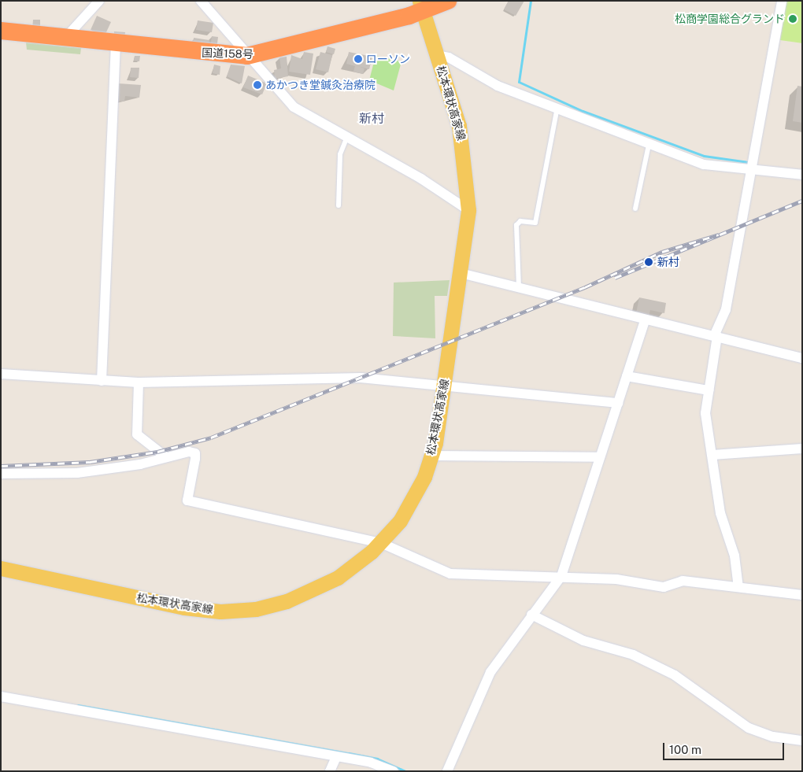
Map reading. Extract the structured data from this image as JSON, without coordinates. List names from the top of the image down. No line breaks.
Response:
{"streets":{"highway":["国道158号"],"main road":["松本環状高家線"]},"crossings":[["国道158号","松本環状高家線"]],"districts":["新村"],"places":["松商学園総合グランド","ローソン","あかつき堂鍼灸治療院","新村"],"scale_bar":"100 m"}
